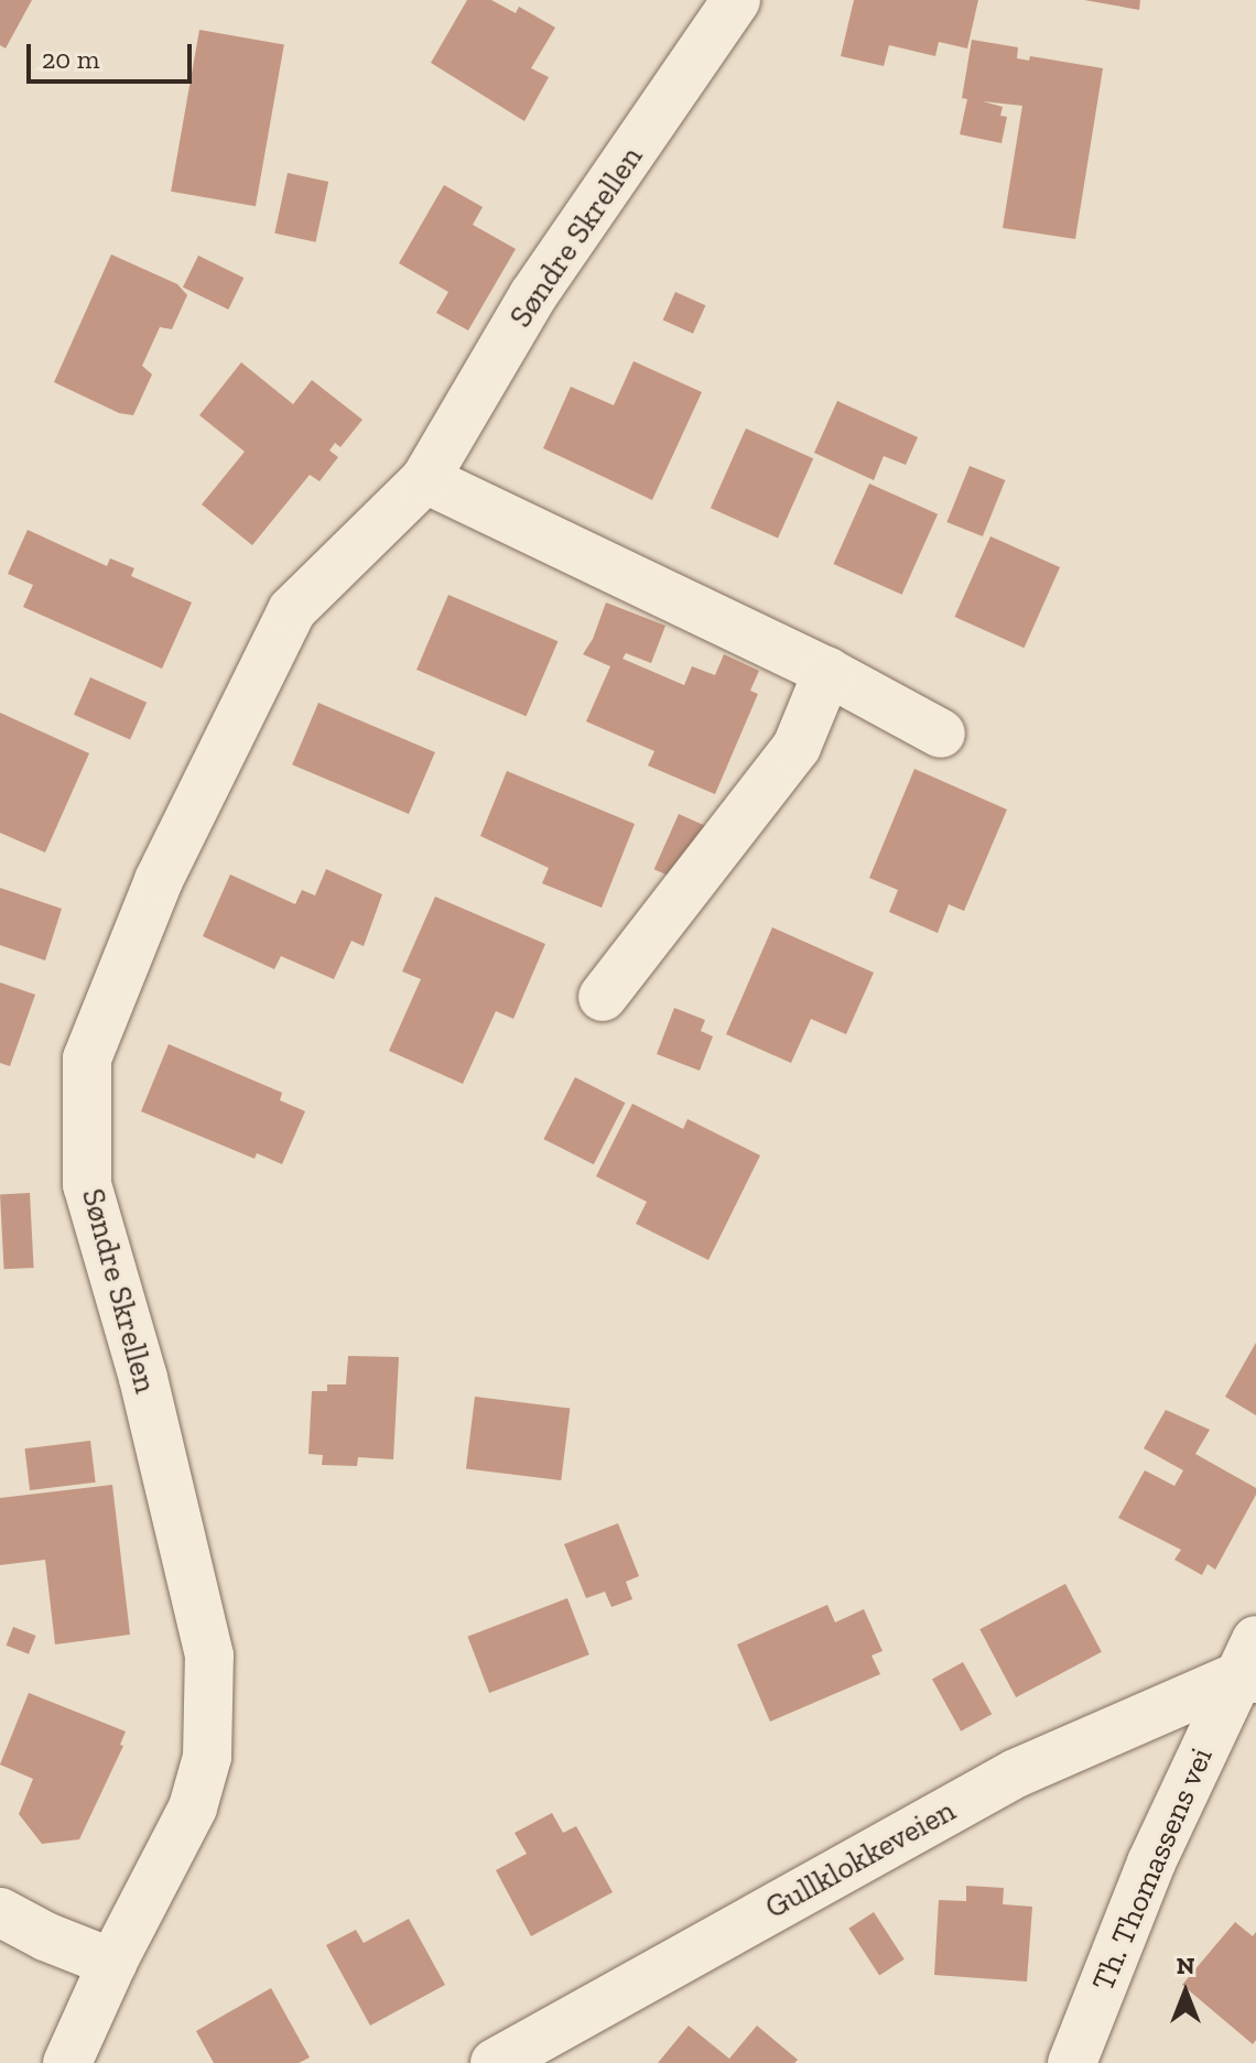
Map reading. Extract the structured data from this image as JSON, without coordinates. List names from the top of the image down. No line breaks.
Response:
{"streets":{"street":["Søndre Skrellen","Gullklokkeveien","Th. Thomassens vei"]},"crossings":[["Gullklokkeveien","Th. Thomassens vei"]],"scale_bar":"20 m","north":"top"}
